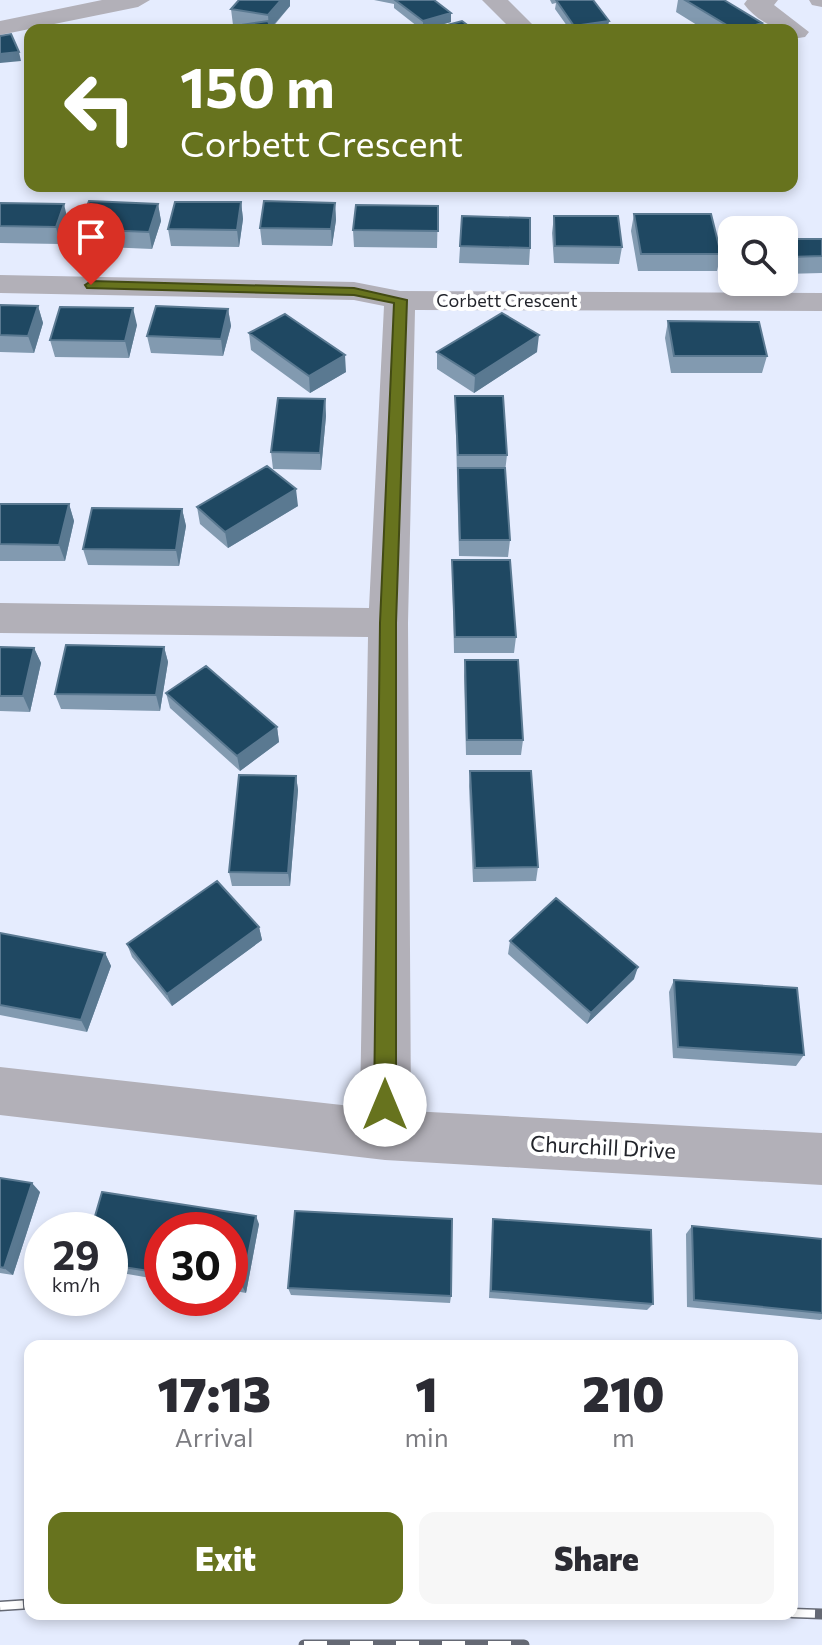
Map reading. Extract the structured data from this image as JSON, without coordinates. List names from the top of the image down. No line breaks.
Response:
{"streets":{"street":["Corbett Crescent","Churchill Drive"]},"page":{"turn":["150 m","Corbett Crescent"],"speed":"29 km/h","limit":"30","eta":["17:13","Arrival","1","min","210","m"],"buttons":["Exit","Share"]}}
